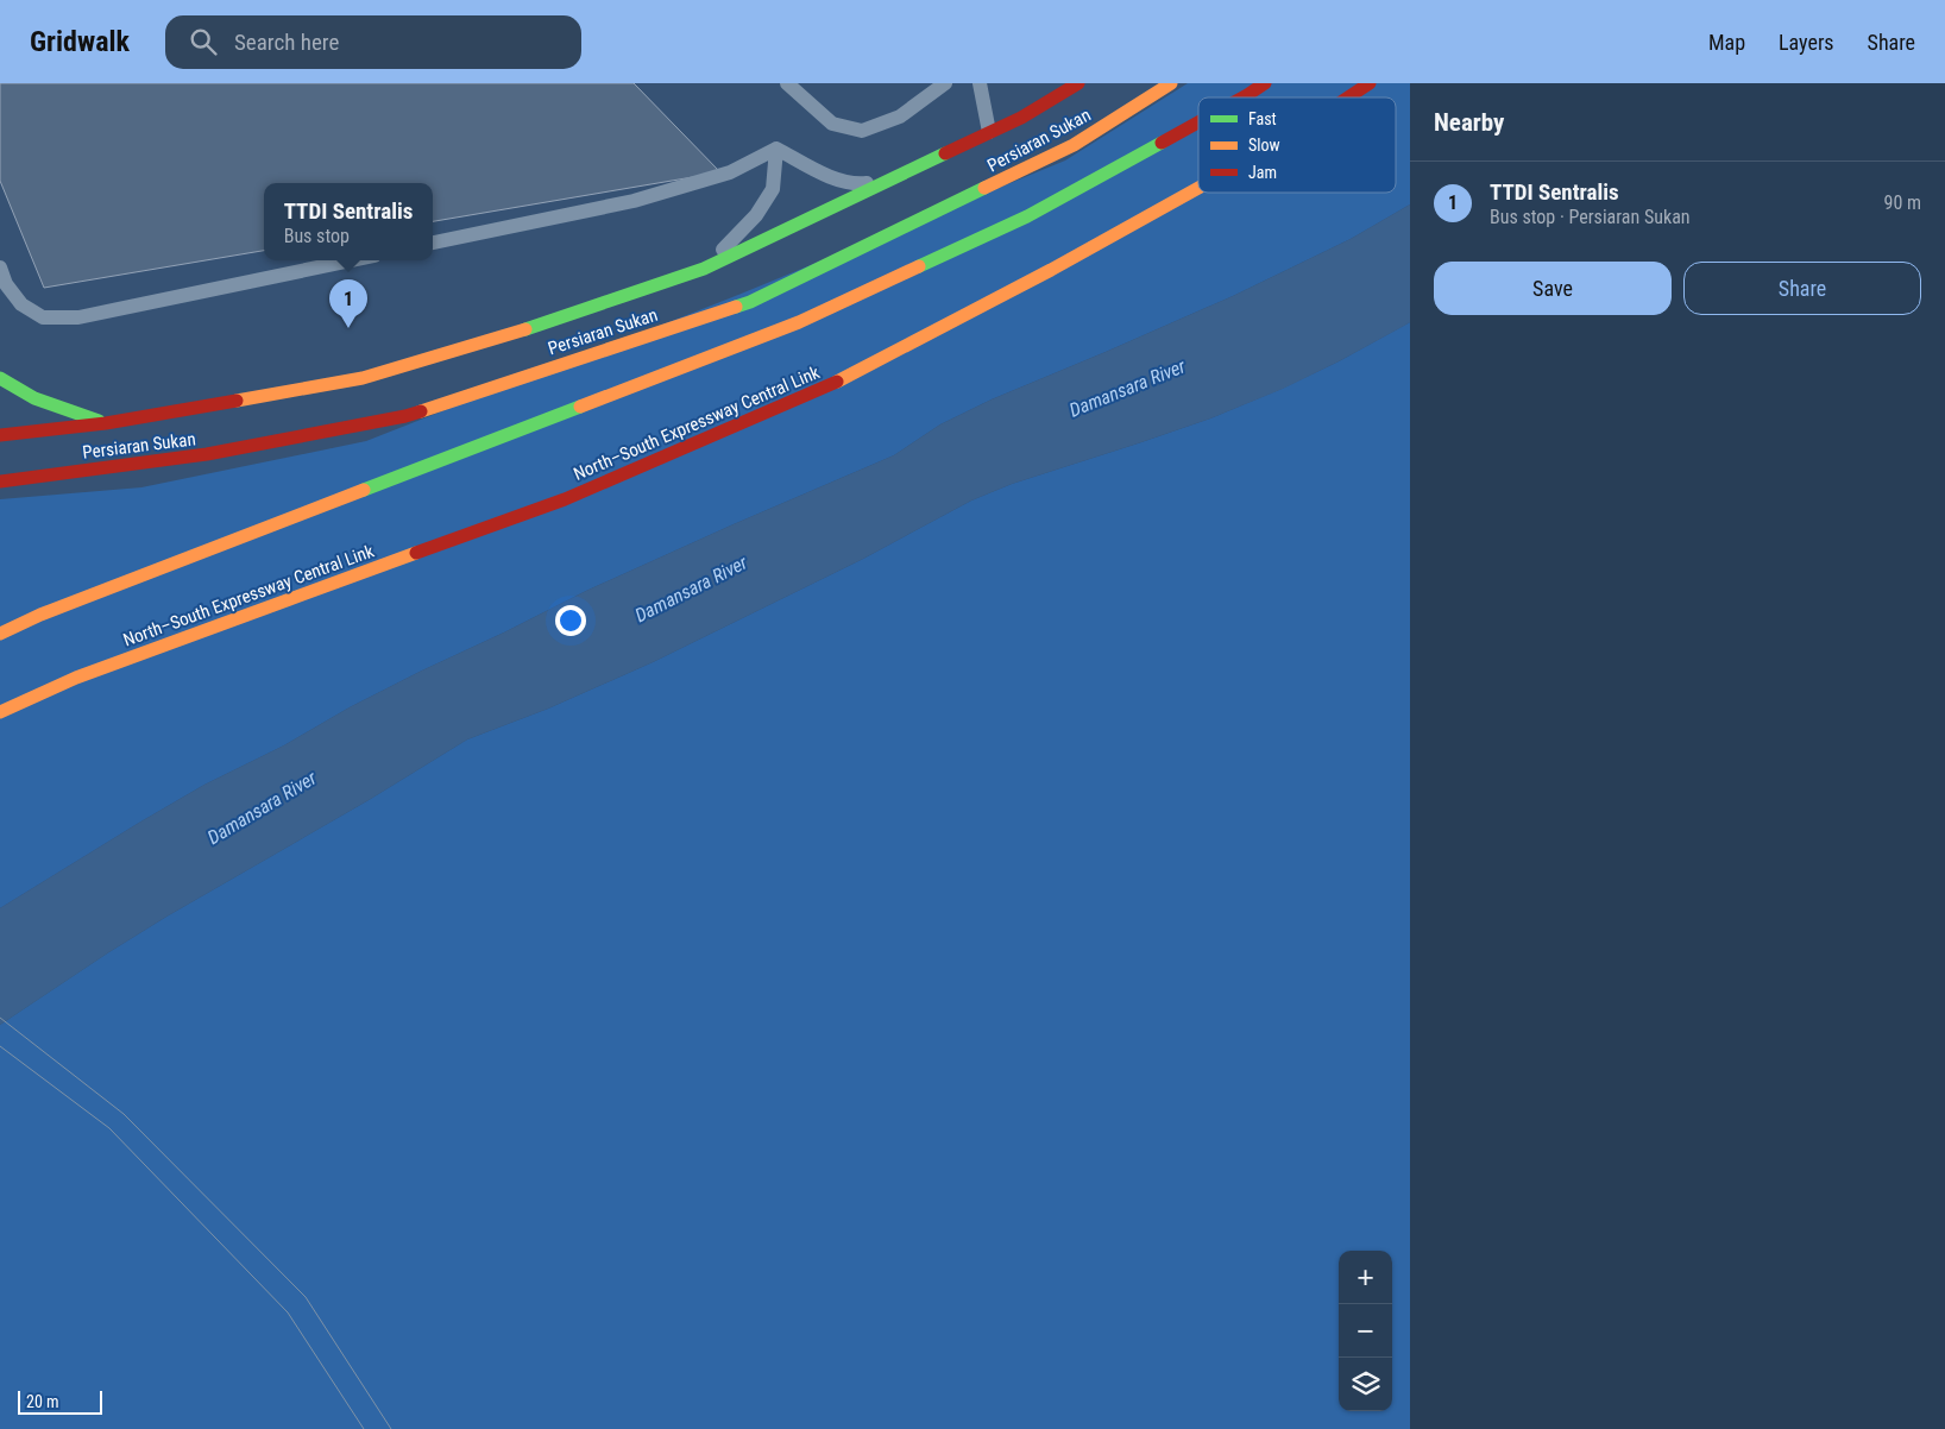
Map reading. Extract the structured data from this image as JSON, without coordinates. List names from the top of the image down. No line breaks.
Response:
{"streets":{"main road":["Persiaran Sukan","North–South Expressway Central Link"]},"water":["Damansara River"],"legend":["Fast","Slow","Jam"],"scale_bar":"20 m","page":{"header":"Gridwalk","search":"Search here","nav":["Map","Layers","Share"],"heading":"Nearby","list":[{"mark":"1","name":"TTDI Sentralis","note":"Bus stop · Persiaran Sukan","value":"90 m"}],"popup":["TTDI Sentralis","Bus stop"],"buttons":["Save","Share"],"pins":"1","map_buttons":["+","−"],"scale":"20 m"}}
